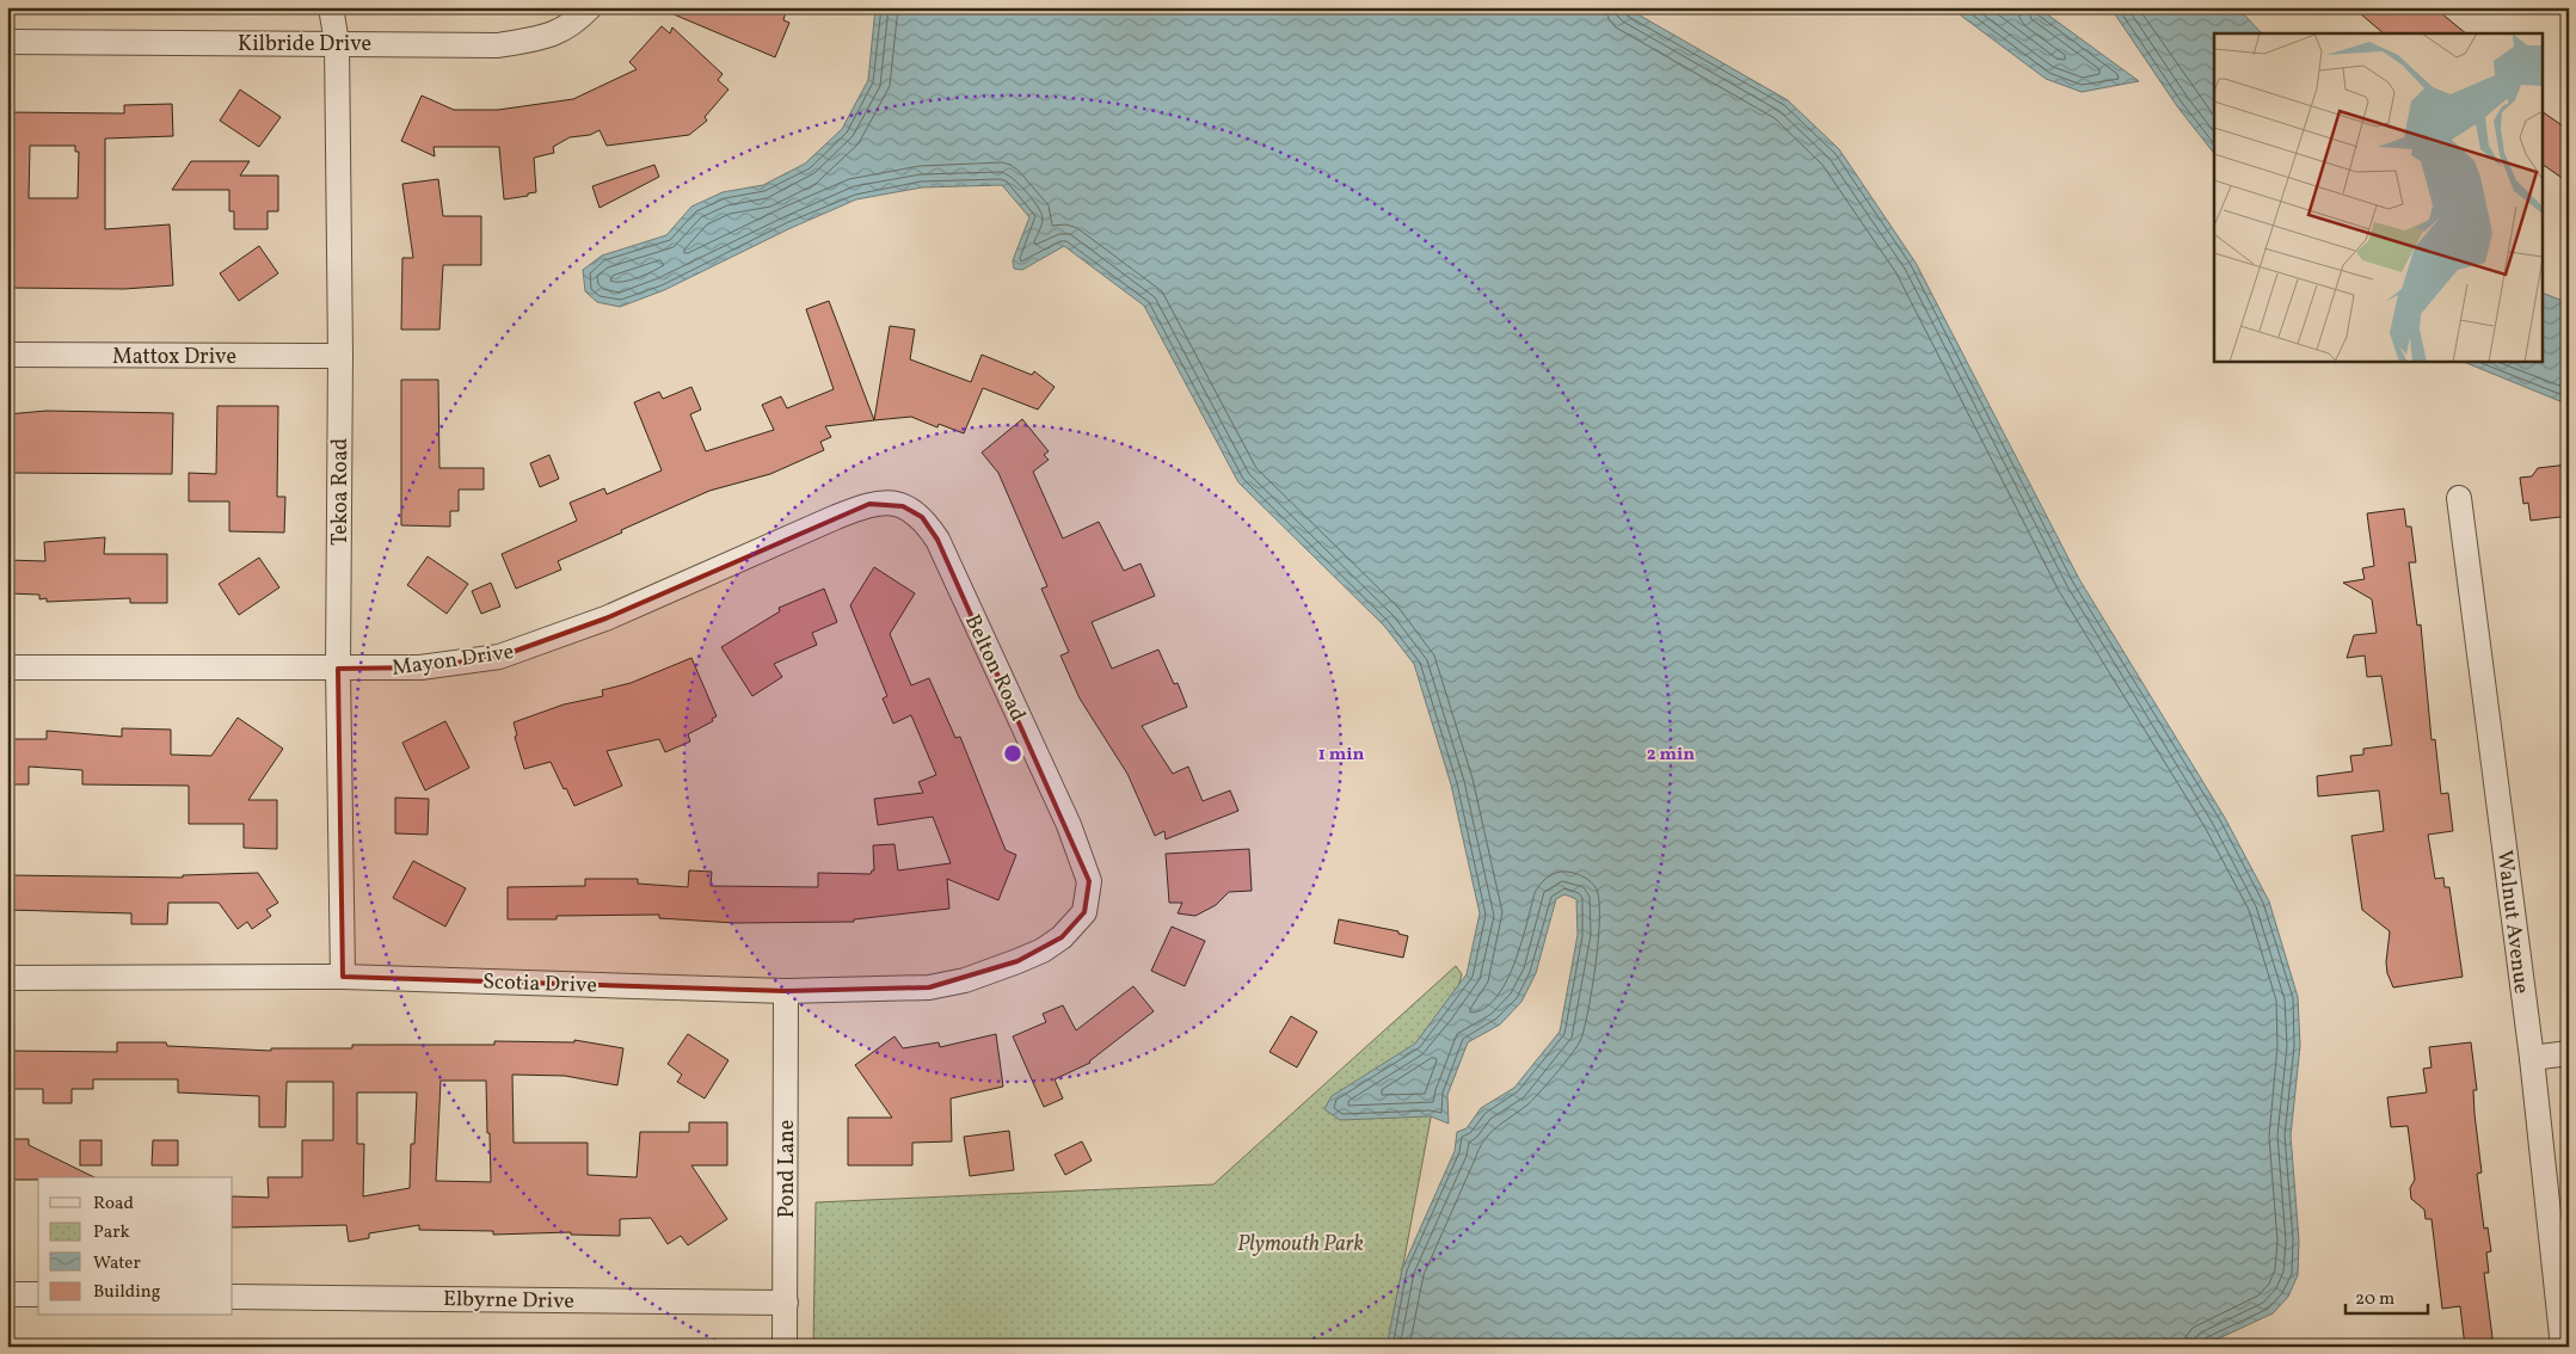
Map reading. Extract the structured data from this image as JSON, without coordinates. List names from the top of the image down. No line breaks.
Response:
{"streets":{"street":["Kilbride Drive","Mattox Drive","Tekoa Road","Mayon Drive","Belton Road","Walnut Avenue","Scotia Drive","Pond Lane","Elbyrne Drive"]},"crossings":[["Kilbride Drive","Tekoa Road"],["Mattox Drive","Tekoa Road"],["Tekoa Road","Mayon Drive"],["Tekoa Road","Scotia Drive"],["Mayon Drive","Belton Road"],["Belton Road","Scotia Drive"],["Scotia Drive","Pond Lane"],["Pond Lane","Elbyrne Drive"]],"parks":["Plymouth Park"],"legend":["Road","Park","Water","Building"],"scale_bar":"20 m","rings":["1 min","2 min"]}
